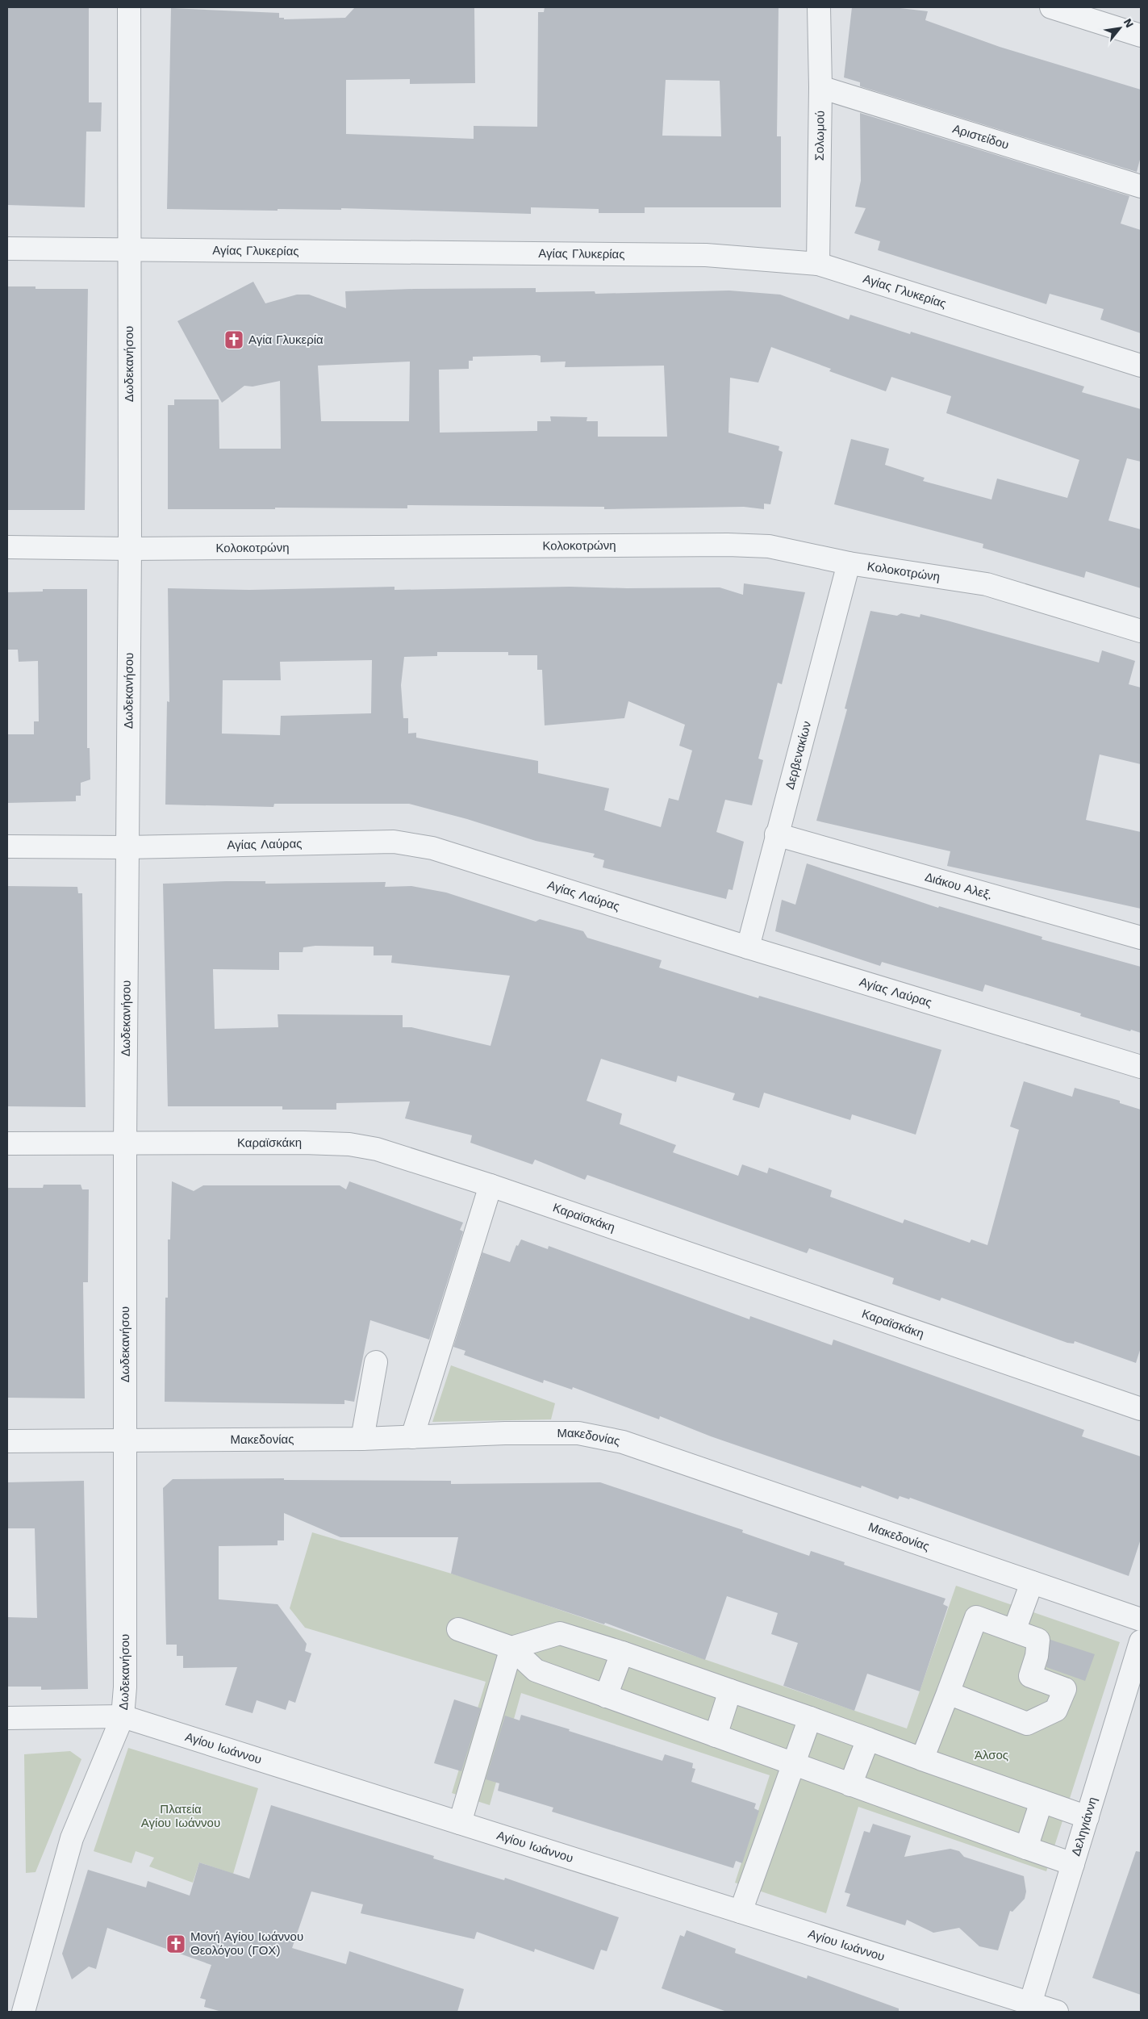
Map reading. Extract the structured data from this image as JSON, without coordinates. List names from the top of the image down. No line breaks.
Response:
{"streets":{"street":["Σολωμού","Αριστείδου","Αγίας Γλυκερίας","Δωδεκανήσου","Κολοκοτρώνη","Δερβενακίων","Αγίας Λαύρας","Διάκου Αλεξ.","Καραϊσκάκη","Μακεδονίας","Αγίου Ιωάννου","Δεληγιάννη"]},"crossings":[["Σολωμού","Αριστείδου"],["Σολωμού","Αγίας Γλυκερίας"],["Αγίας Γλυκερίας","Δωδεκανήσου"],["Δωδεκανήσου","Κολοκοτρώνη"],["Δωδεκανήσου","Αγίας Λαύρας"],["Δωδεκανήσου","Καραϊσκάκη"],["Δωδεκανήσου","Μακεδονίας"],["Δωδεκανήσου","Αγίου Ιωάννου"],["Κολοκοτρώνη","Δερβενακίων"],["Δερβενακίων","Αγίας Λαύρας"],["Δερβενακίων","Διάκου Αλεξ."],["Αγίου Ιωάννου","Δεληγιάννη"]],"parks":["Άλσος","Πλατεία Αγίου Ιωάννου"],"places":{"church":["Αγία Γλυκερία","Μονή Αγίου Ιωάννου Θεολόγου (ΓΟΧ)"]},"north":"top right"}
